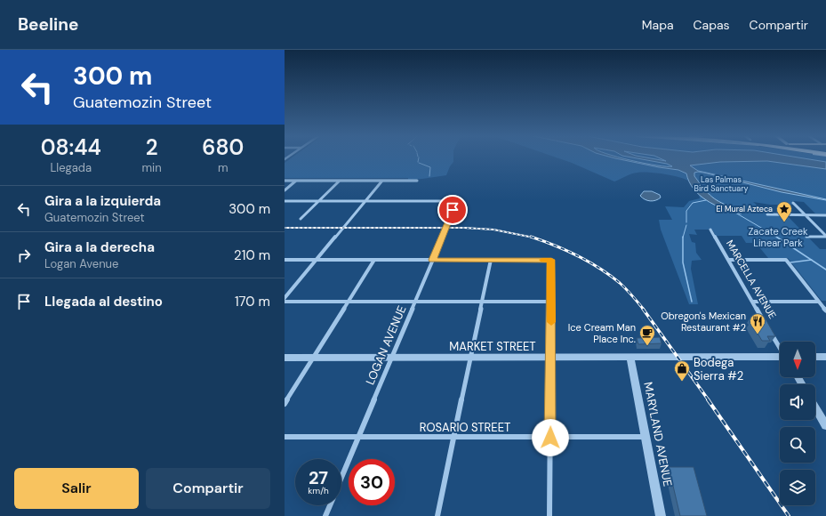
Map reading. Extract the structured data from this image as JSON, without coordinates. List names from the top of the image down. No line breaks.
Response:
{"streets":{"street":["MARCELLA AVENUE","LOGAN AVENUE","MARKET STREET","ROSARIO STREET","MARYLAND AVENUE"]},"crossings":[["LOGAN AVENUE","MARKET STREET"],["LOGAN AVENUE","ROSARIO STREET"],["MARKET STREET","MARYLAND AVENUE"],["ROSARIO STREET","MARYLAND AVENUE"]],"parks":["Las Palmas Bird Sanctuary","Zacate Creek Linear Park"],"places":{"place":["El Mural Azteca"],"restaurant":["Obregon's Mexican Restaurant #2"],"cafe":["Ice Cream Man Place Inc."],"shop":["Bodega Sierra #2"]},"north":"bottom","page":{"header":"Beeline","nav":["Mapa","Capas","Compartir"],"turn":["300 m","Guatemozin Street"],"eta":["08:44","Llegada","2","min","680","m"],"list":[{"name":"Gira a la izquierda","note":"Guatemozin Street","value":"300 m"},{"name":"Gira a la derecha","note":"Logan Avenue","value":"210 m"},{"name":"Llegada al destino","value":"170 m"}],"speed":"27 km/h","limit":"30","buttons":["Salir","Compartir"]}}
